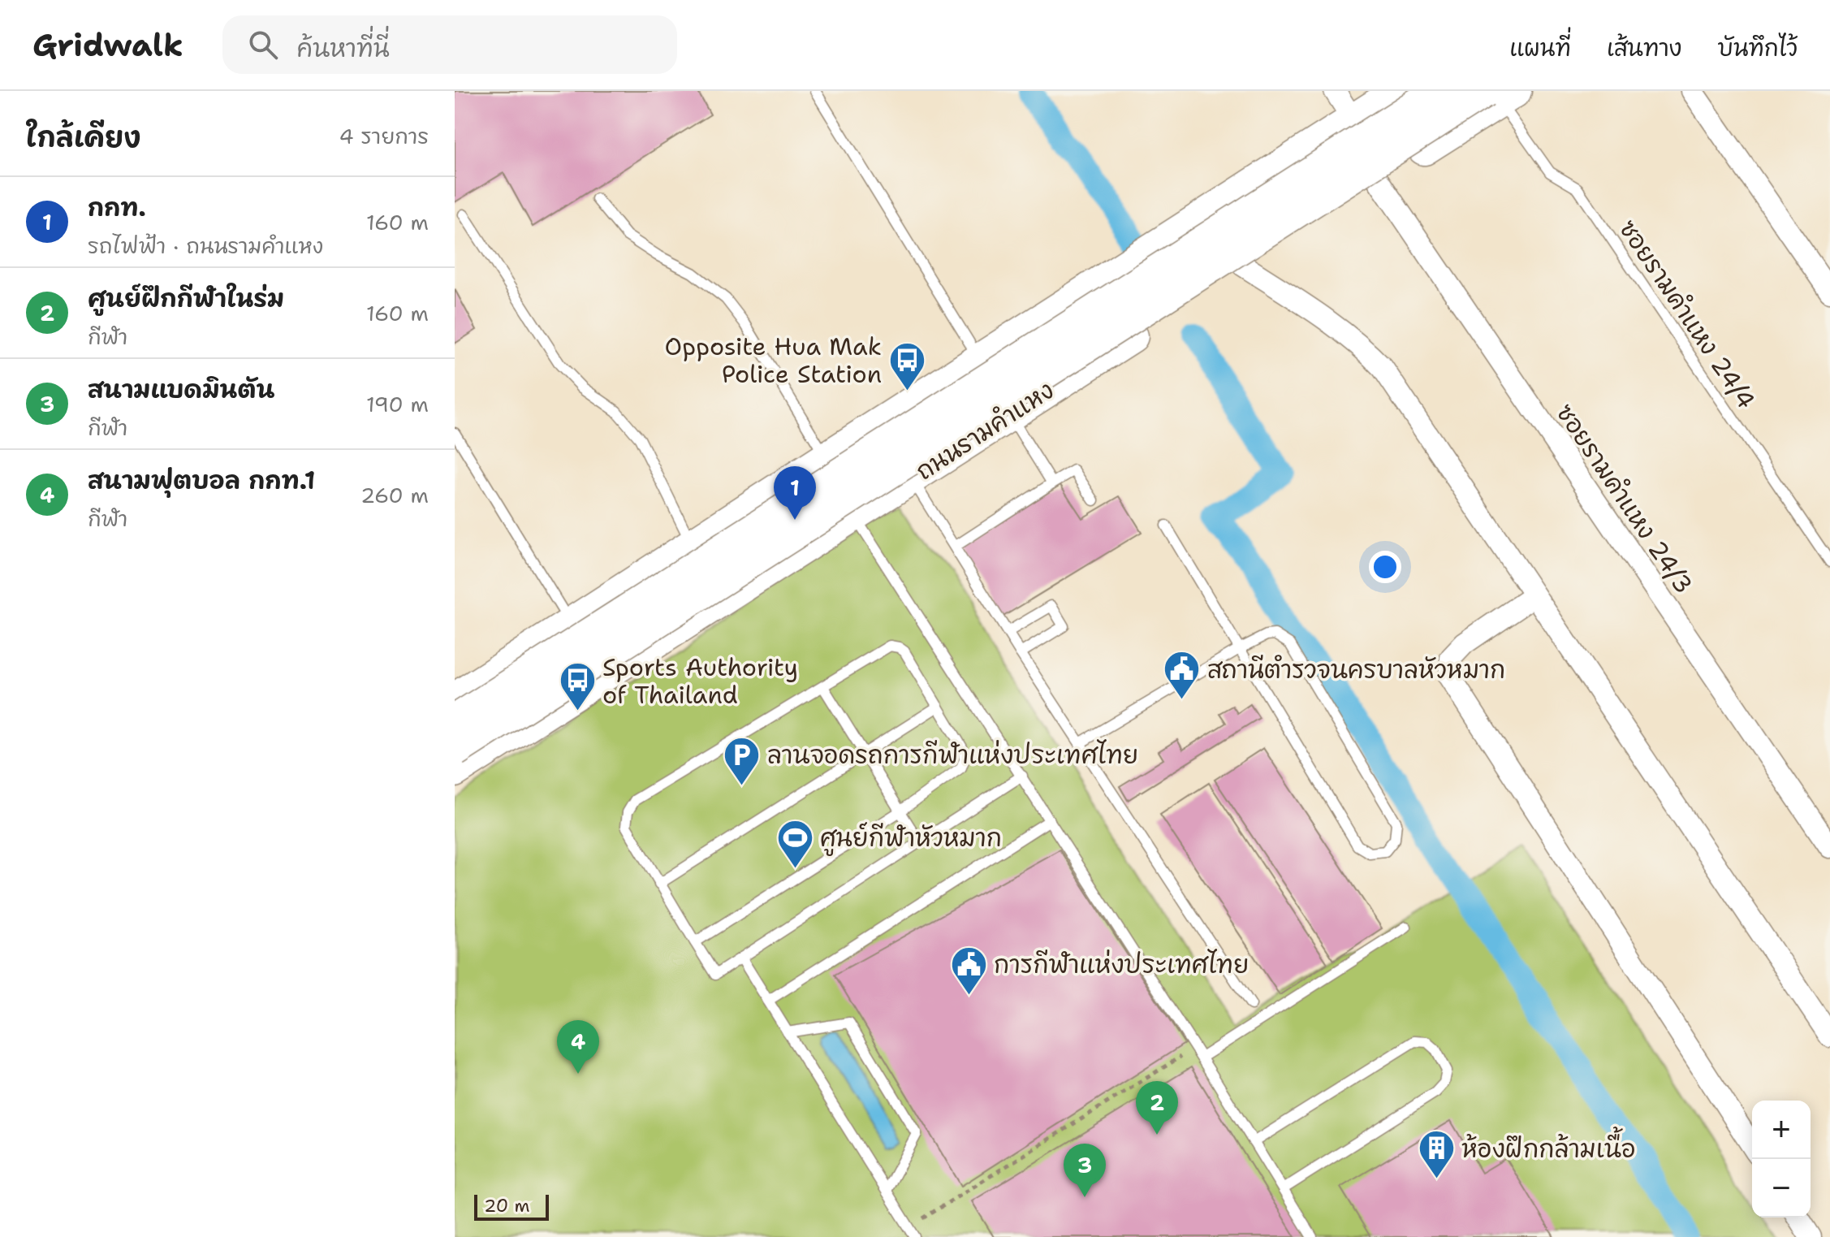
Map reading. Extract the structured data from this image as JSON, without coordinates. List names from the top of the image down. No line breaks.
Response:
{"streets":{"main road":["ถนนรามคำแหง"],"street":["ซอยรามคำแหง 24/3"],"lane":["ซอยรามคำแหง 24/4"]},"crossings":[["ซอยรามคำแหง 24/4","ถนนรามคำแหง"],["ถนนรามคำแหง","ซอยรามคำแหง 24/3"]],"places":{"bus stop":["Opposite Hua Mak Police Station","Sports Authority of Thailand"],"public building":["สถานีตำรวจนครบาลหัวหมาก","การกีฬาแห่งประเทศไทย"],"parking":["ลานจอดรถการกีฬาแห่งประเทศไทย"],"sports":["ศูนย์กีฬาหัวหมาก"],"building":["ห้องฝึกกล้ามเนื้อ"]},"scale_bar":"20 m","page":{"header":"Gridwalk","search":"ค้นหาที่นี่","nav":["แผนที่","เส้นทาง","บันทึกไว้"],"heading":["ใกล้เคียง","4 รายการ"],"list":[{"mark":"1","name":"กกท.","note":"รถไฟฟ้า · ถนนรามคำแหง","value":"160 m"},{"mark":"2","name":"ศูนย์ฝึกกีฬาในร่ม","note":"กีฬา","value":"160 m"},{"mark":"3","name":"สนามแบดมินตัน","note":"กีฬา","value":"190 m"},{"mark":"4","name":"สนามฟุตบอล กกท.1","note":"กีฬา","value":"260 m"}],"pins":["1","4","2","3"],"map_buttons":["+","−"],"scale":"20 m"}}
